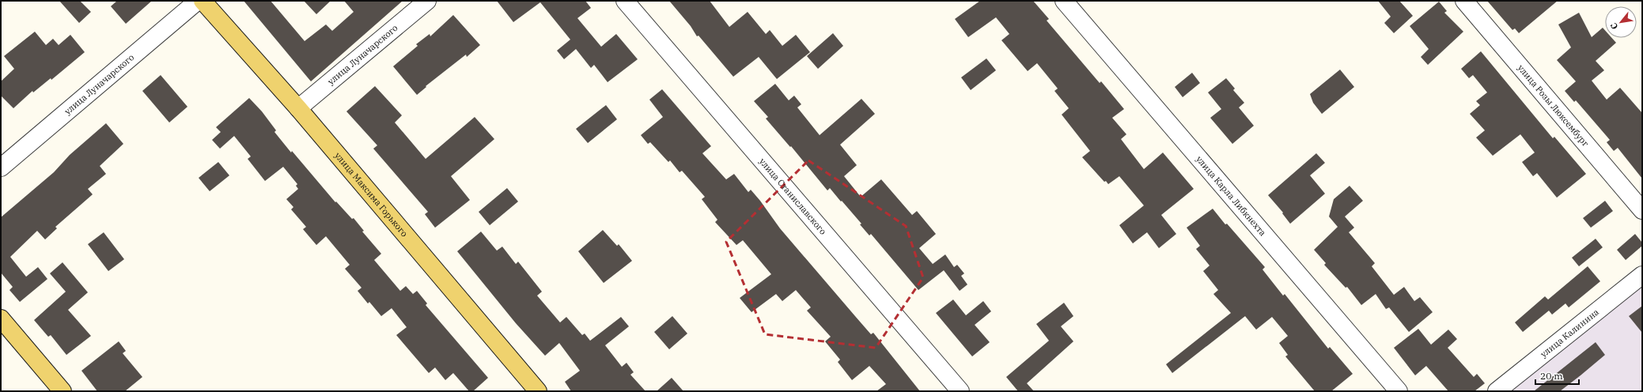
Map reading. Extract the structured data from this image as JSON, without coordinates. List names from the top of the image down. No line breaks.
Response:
{"streets":{"main road":["улица Максима Горького"],"street":["улица Луначарского","улица Розы Люксембург","улица Станиславского","улица Карла Либкнехта","улица Калинина"]},"crossings":[["улица Луначарского","улица Максима Горького"]],"scale_bar":"20 m","north":"bottom left"}
